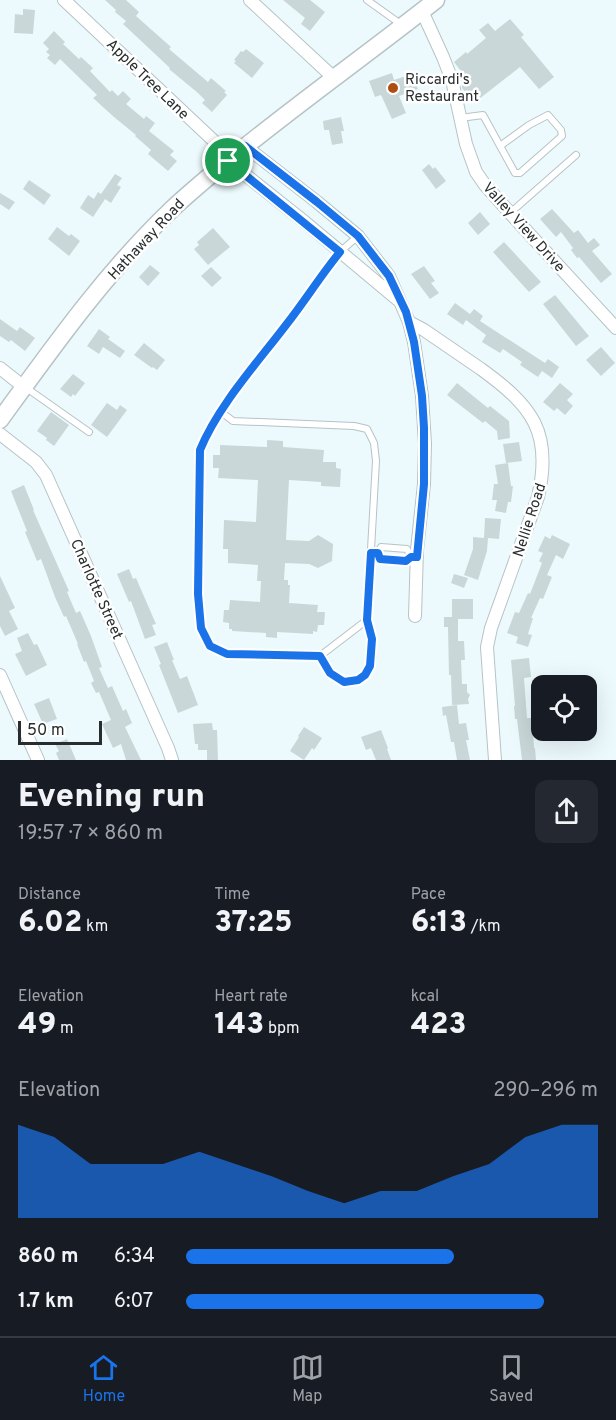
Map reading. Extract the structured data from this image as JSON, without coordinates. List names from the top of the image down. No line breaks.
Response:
{"streets":{"main road":["Hathaway Road"],"street":["Apple Tree Lane","Valley View Drive","Nellie Road","Charlotte Street"]},"crossings":[["Apple Tree Lane","Hathaway Road"],["Valley View Drive","Hathaway Road"]],"places":["Riccardi's Restaurant"],"scale_bar":"50 m","page":{"scale":"50 m","heading":["Evening run","19:57 · 7 × 860 m"],"stats":[["Distance","6.02 km"],["Time","37:25"],["Pace","6:13 /km"],["Elevation","49 m"],["Heart rate","143 bpm"],["kcal","423"]],"chart":["Elevation","290–296 m"],"list":[{"name":"860 m","note":"6:34"},{"name":"1.7 km","note":"6:07"}],"tabs":["Home","Map","Saved"]}}
